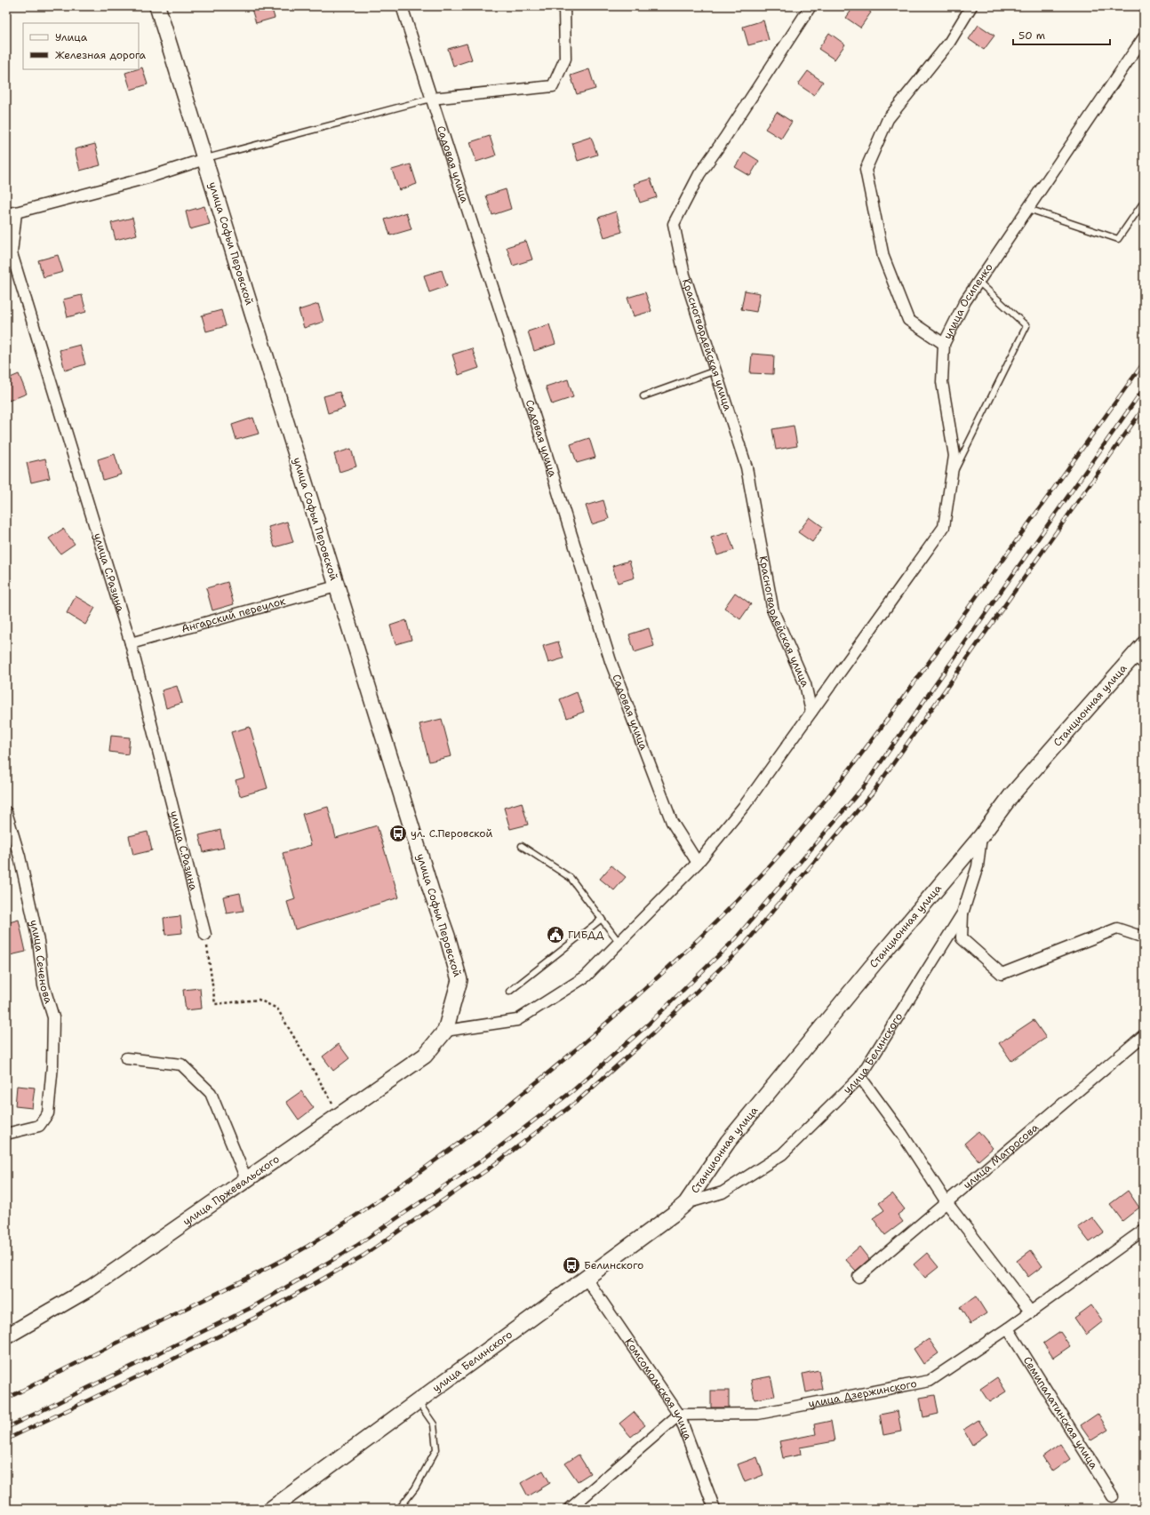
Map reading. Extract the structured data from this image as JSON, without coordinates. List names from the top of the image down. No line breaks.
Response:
{"streets":{"main road":["улица Софьи Перовской","Станционная улица","улица Белинского","улица Пржевальского"],"street":["Садовая улица","улица Осипенко","Красногвардейская улица","улица С.Разина","Ангарский переулок","улица Сеченова","улица Матросова","Комсомольская улица","улица Дзержинского","Семипалатинская улица"]},"crossings":[["улица Софьи Перовской","Ангарский переулок"],["улица Софьи Перовской","улица Пржевальского"],["улица С.Разина","Ангарский переулок"],["Станционная улица","улица Белинского"],["улица Белинского","Комсомольская улица"],["Комсомольская улица","улица Дзержинского"],["улица Дзержинского","Семипалатинская улица"]],"places":{"bus stop":["ул. С.Перовской","Белинского"],"public building":["ГИБДД"]},"legend":["Улица","Железная дорога"],"scale_bar":"50 m"}
